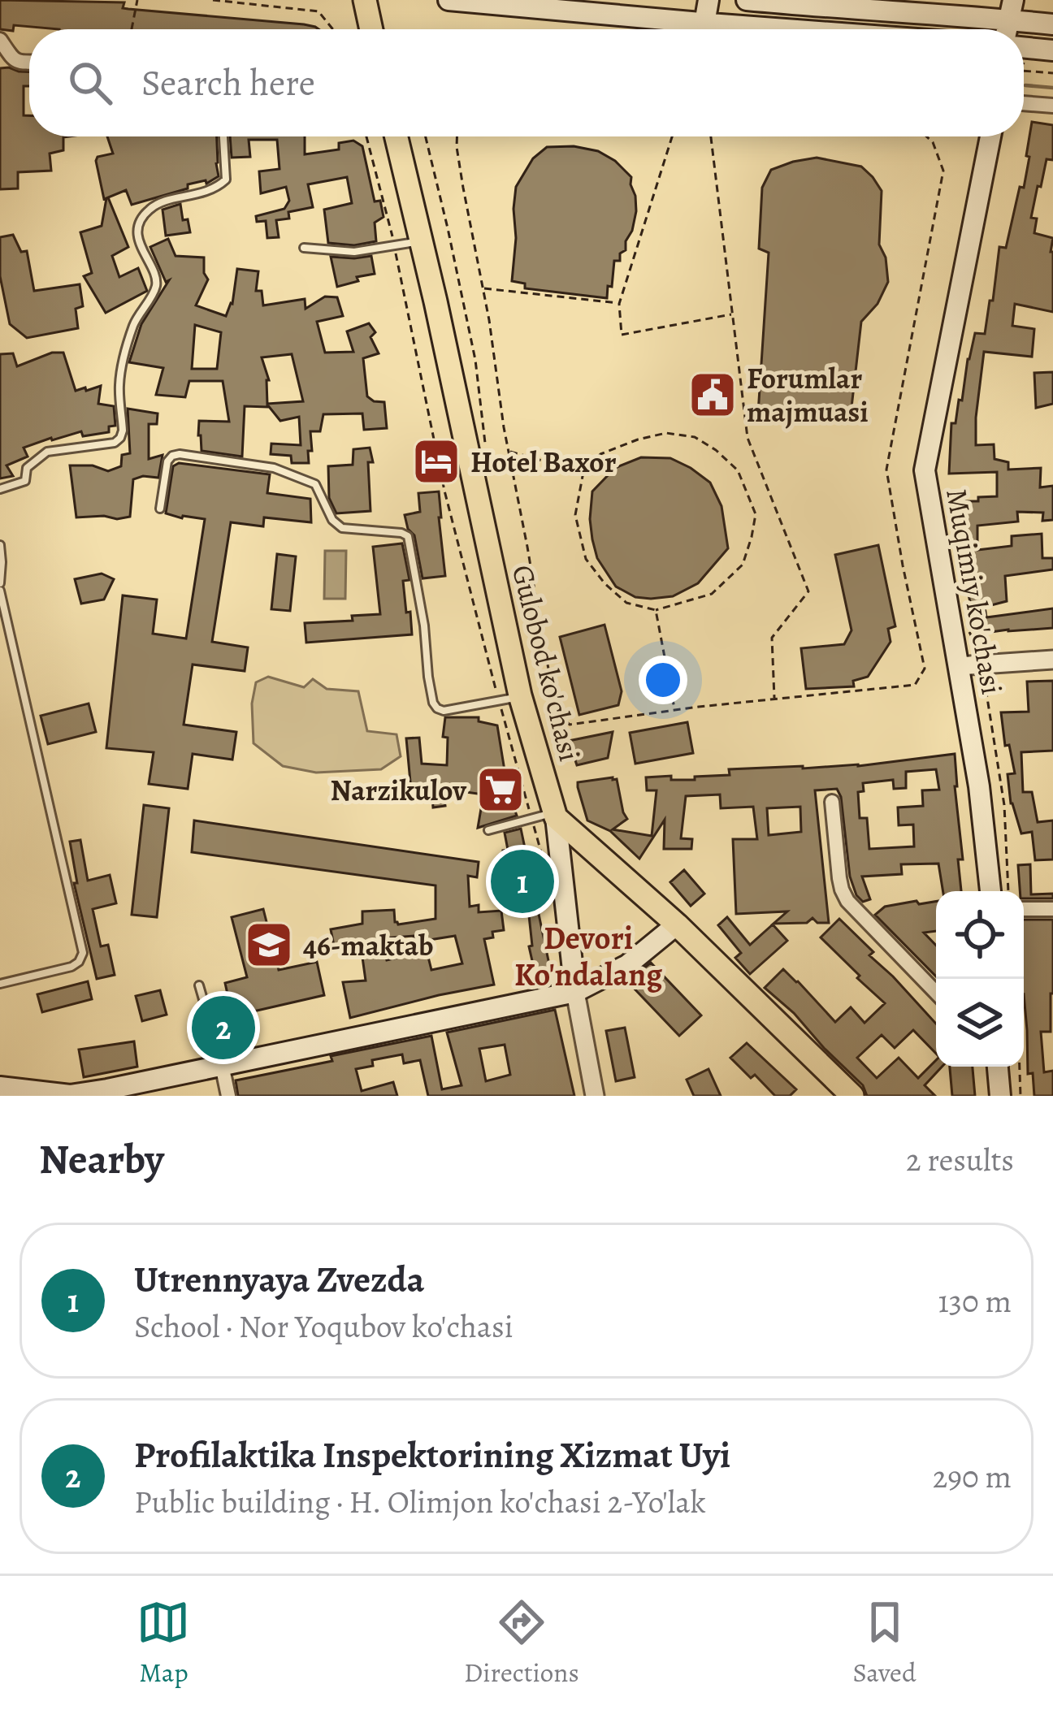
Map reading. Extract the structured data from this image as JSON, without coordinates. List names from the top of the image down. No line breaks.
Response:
{"streets":{"main road":["Muqimiy ko'chasi","Gulobod ko'chasi"]},"districts":["Devori Ko'ndalang"],"places":{"public building":["Forumlar majmuasi"],"hotel":["Hotel Baxor"],"supermarket":["Narzikulov"],"school or university":["46-maktab"]},"page":{"search":"Search here","pins":["1","2"],"heading":["Nearby","2 results"],"list":[{"mark":"1","name":"Utrennyaya Zvezda","note":"School · Nor Yoqubov ko'chasi","value":"130 m"},{"mark":"2","name":"Profilaktika Inspektorining Xizmat Uyi","note":"Public building · H. Olimjon ko'chasi 2-Yo'lak","value":"290 m"}],"nav":["Map","Directions","Saved"]}}
